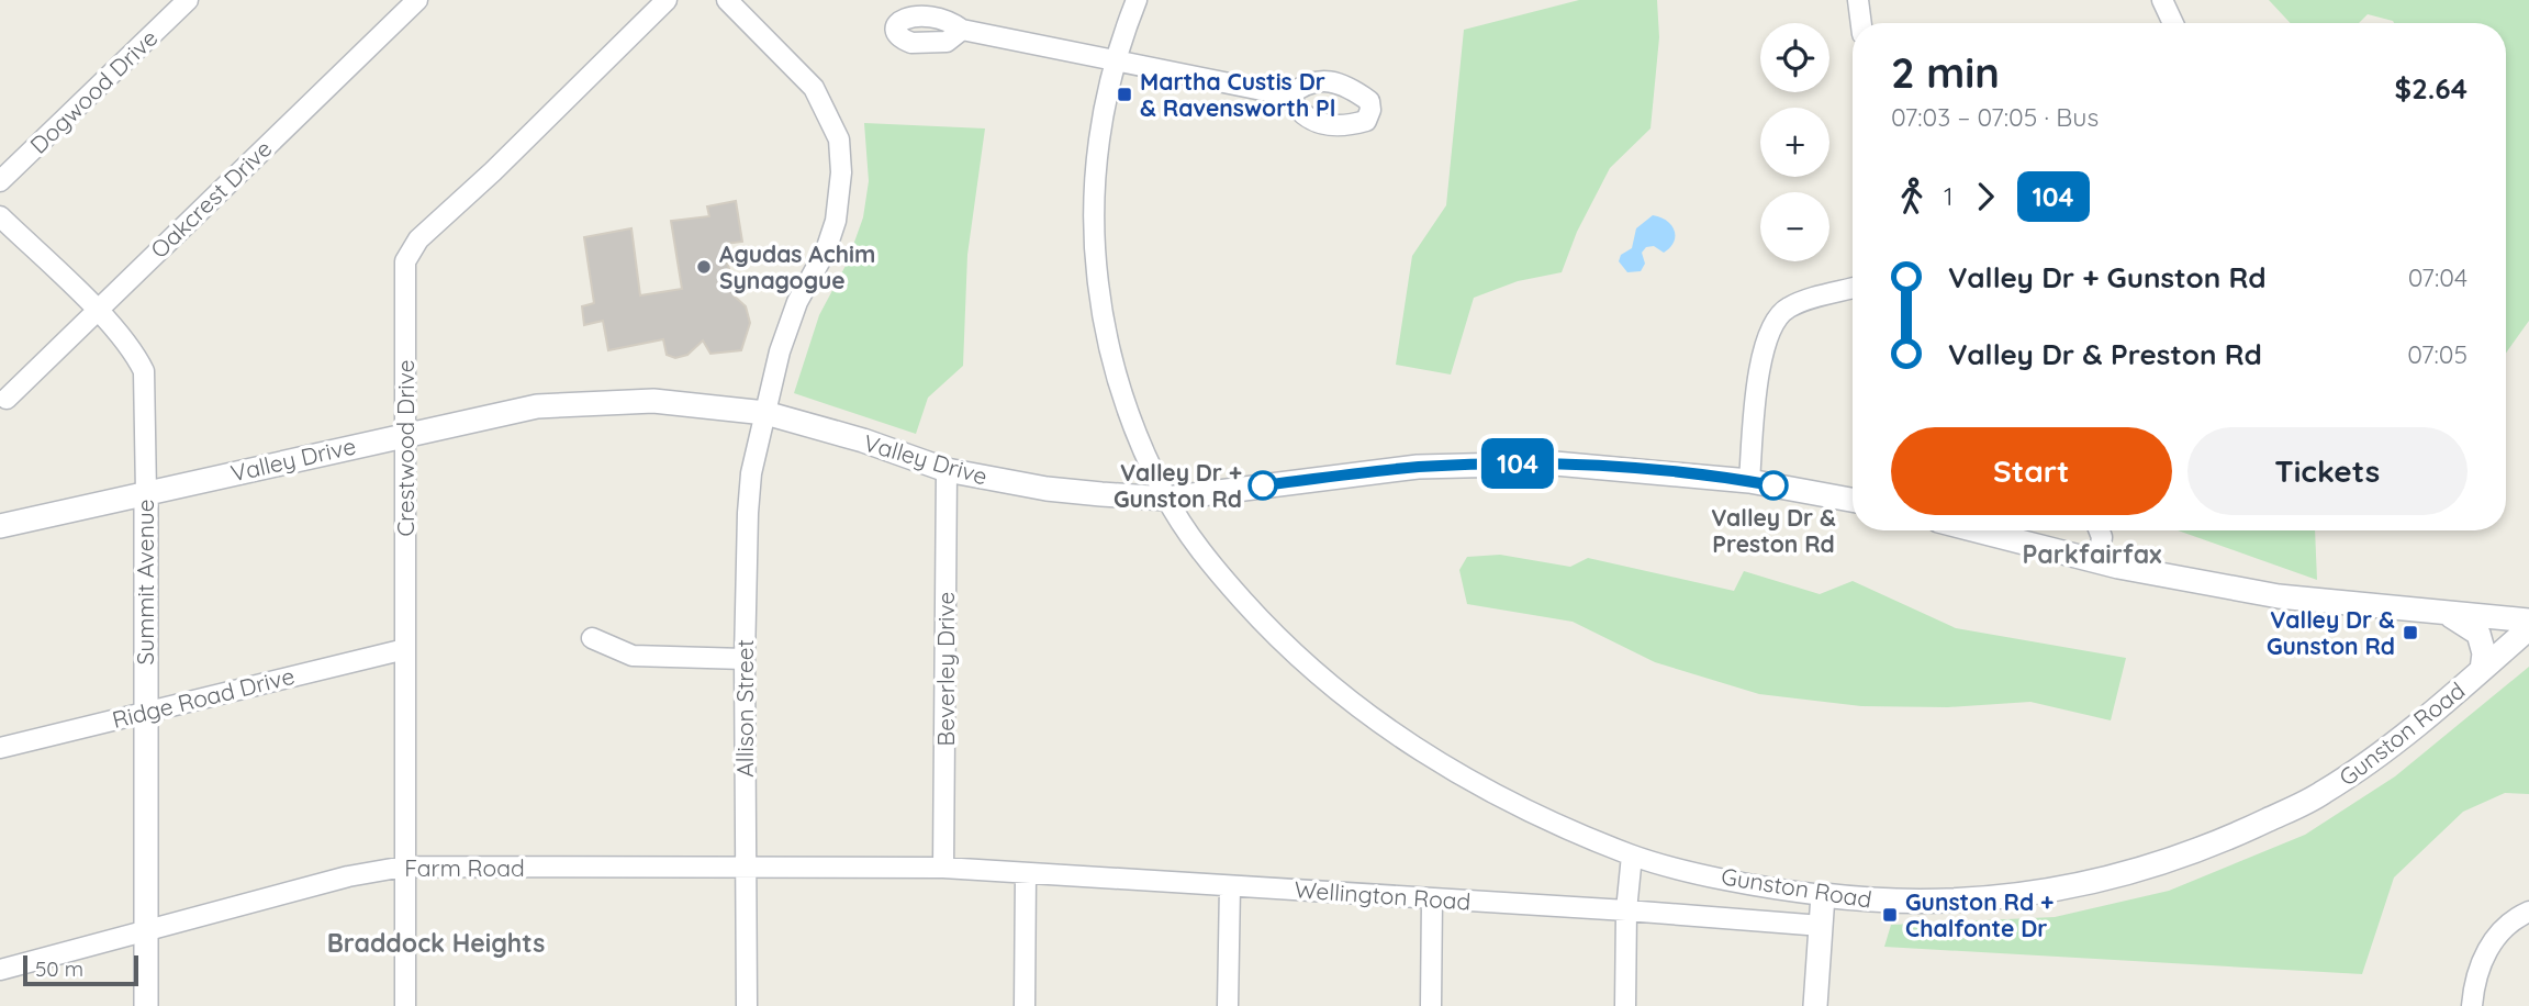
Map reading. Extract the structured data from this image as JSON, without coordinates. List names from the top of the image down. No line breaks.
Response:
{"streets":{"street":["Dogwood Drive","Oakcrest Drive","Crestwood Drive","Valley Drive","Summit Avenue","Beverley Drive","Ridge Road Drive","Allison Street","Gunston Road","Farm Road","Wellington Road"]},"crossings":[["Oakcrest Drive","Summit Avenue"],["Crestwood Drive","Valley Drive"],["Crestwood Drive","Ridge Road Drive"],["Crestwood Drive","Farm Road"],["Valley Drive","Summit Avenue"],["Valley Drive","Beverley Drive"],["Valley Drive","Allison Street"],["Valley Drive","Gunston Road"],["Summit Avenue","Ridge Road Drive"],["Summit Avenue","Farm Road"],["Beverley Drive","Farm Road"],["Beverley Drive","Wellington Road"],["Allison Street","Farm Road"],["Farm Road","Wellington Road"]],"districts":["Parkfairfax","Braddock Heights"],"places":{"transit":["Martha Custis Dr & Ravensworth Pl","Valley Dr & Gunston Rd","Gunston Rd + Chalfonte Dr"],"other":["Agudas Achim Synagogue","Valley Dr + Gunston Rd","Valley Dr & Preston Rd"]},"lines":["bus line 104"],"scale_bar":"50 m","page":{"on_map":"104","map_buttons":["+","−"],"heading":["2 min","07:03 – 07:05 · Bus","$2.64"],"legs":["1","104"],"list":[{"name":"Valley Dr + Gunston Rd","value":"07:04"},{"name":"Valley Dr & Preston Rd","value":"07:05"}],"buttons":["Start","Tickets"],"scale":"50 m"}}
